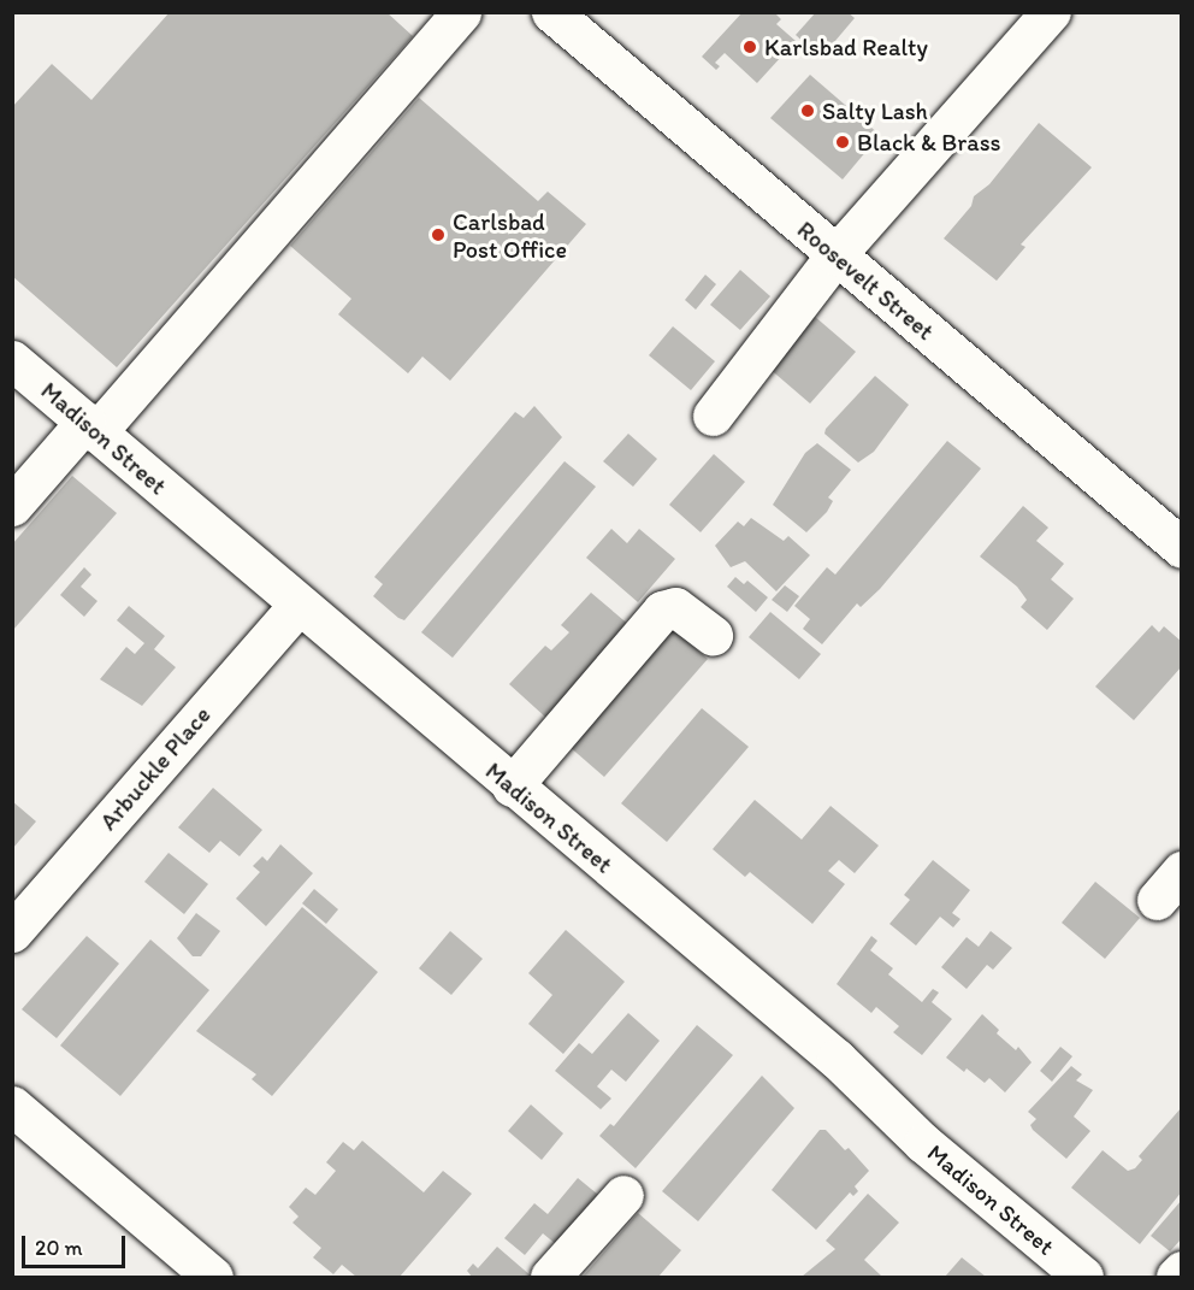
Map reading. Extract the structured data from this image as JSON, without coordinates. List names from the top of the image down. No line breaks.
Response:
{"streets":{"street":["Roosevelt Street","Madison Street","Arbuckle Place"]},"crossings":[["Madison Street","Arbuckle Place"]],"places":["Karlsbad Realty","Salty Lash","Black & Brass","Carlsbad Post Office"],"scale_bar":"20 m"}
